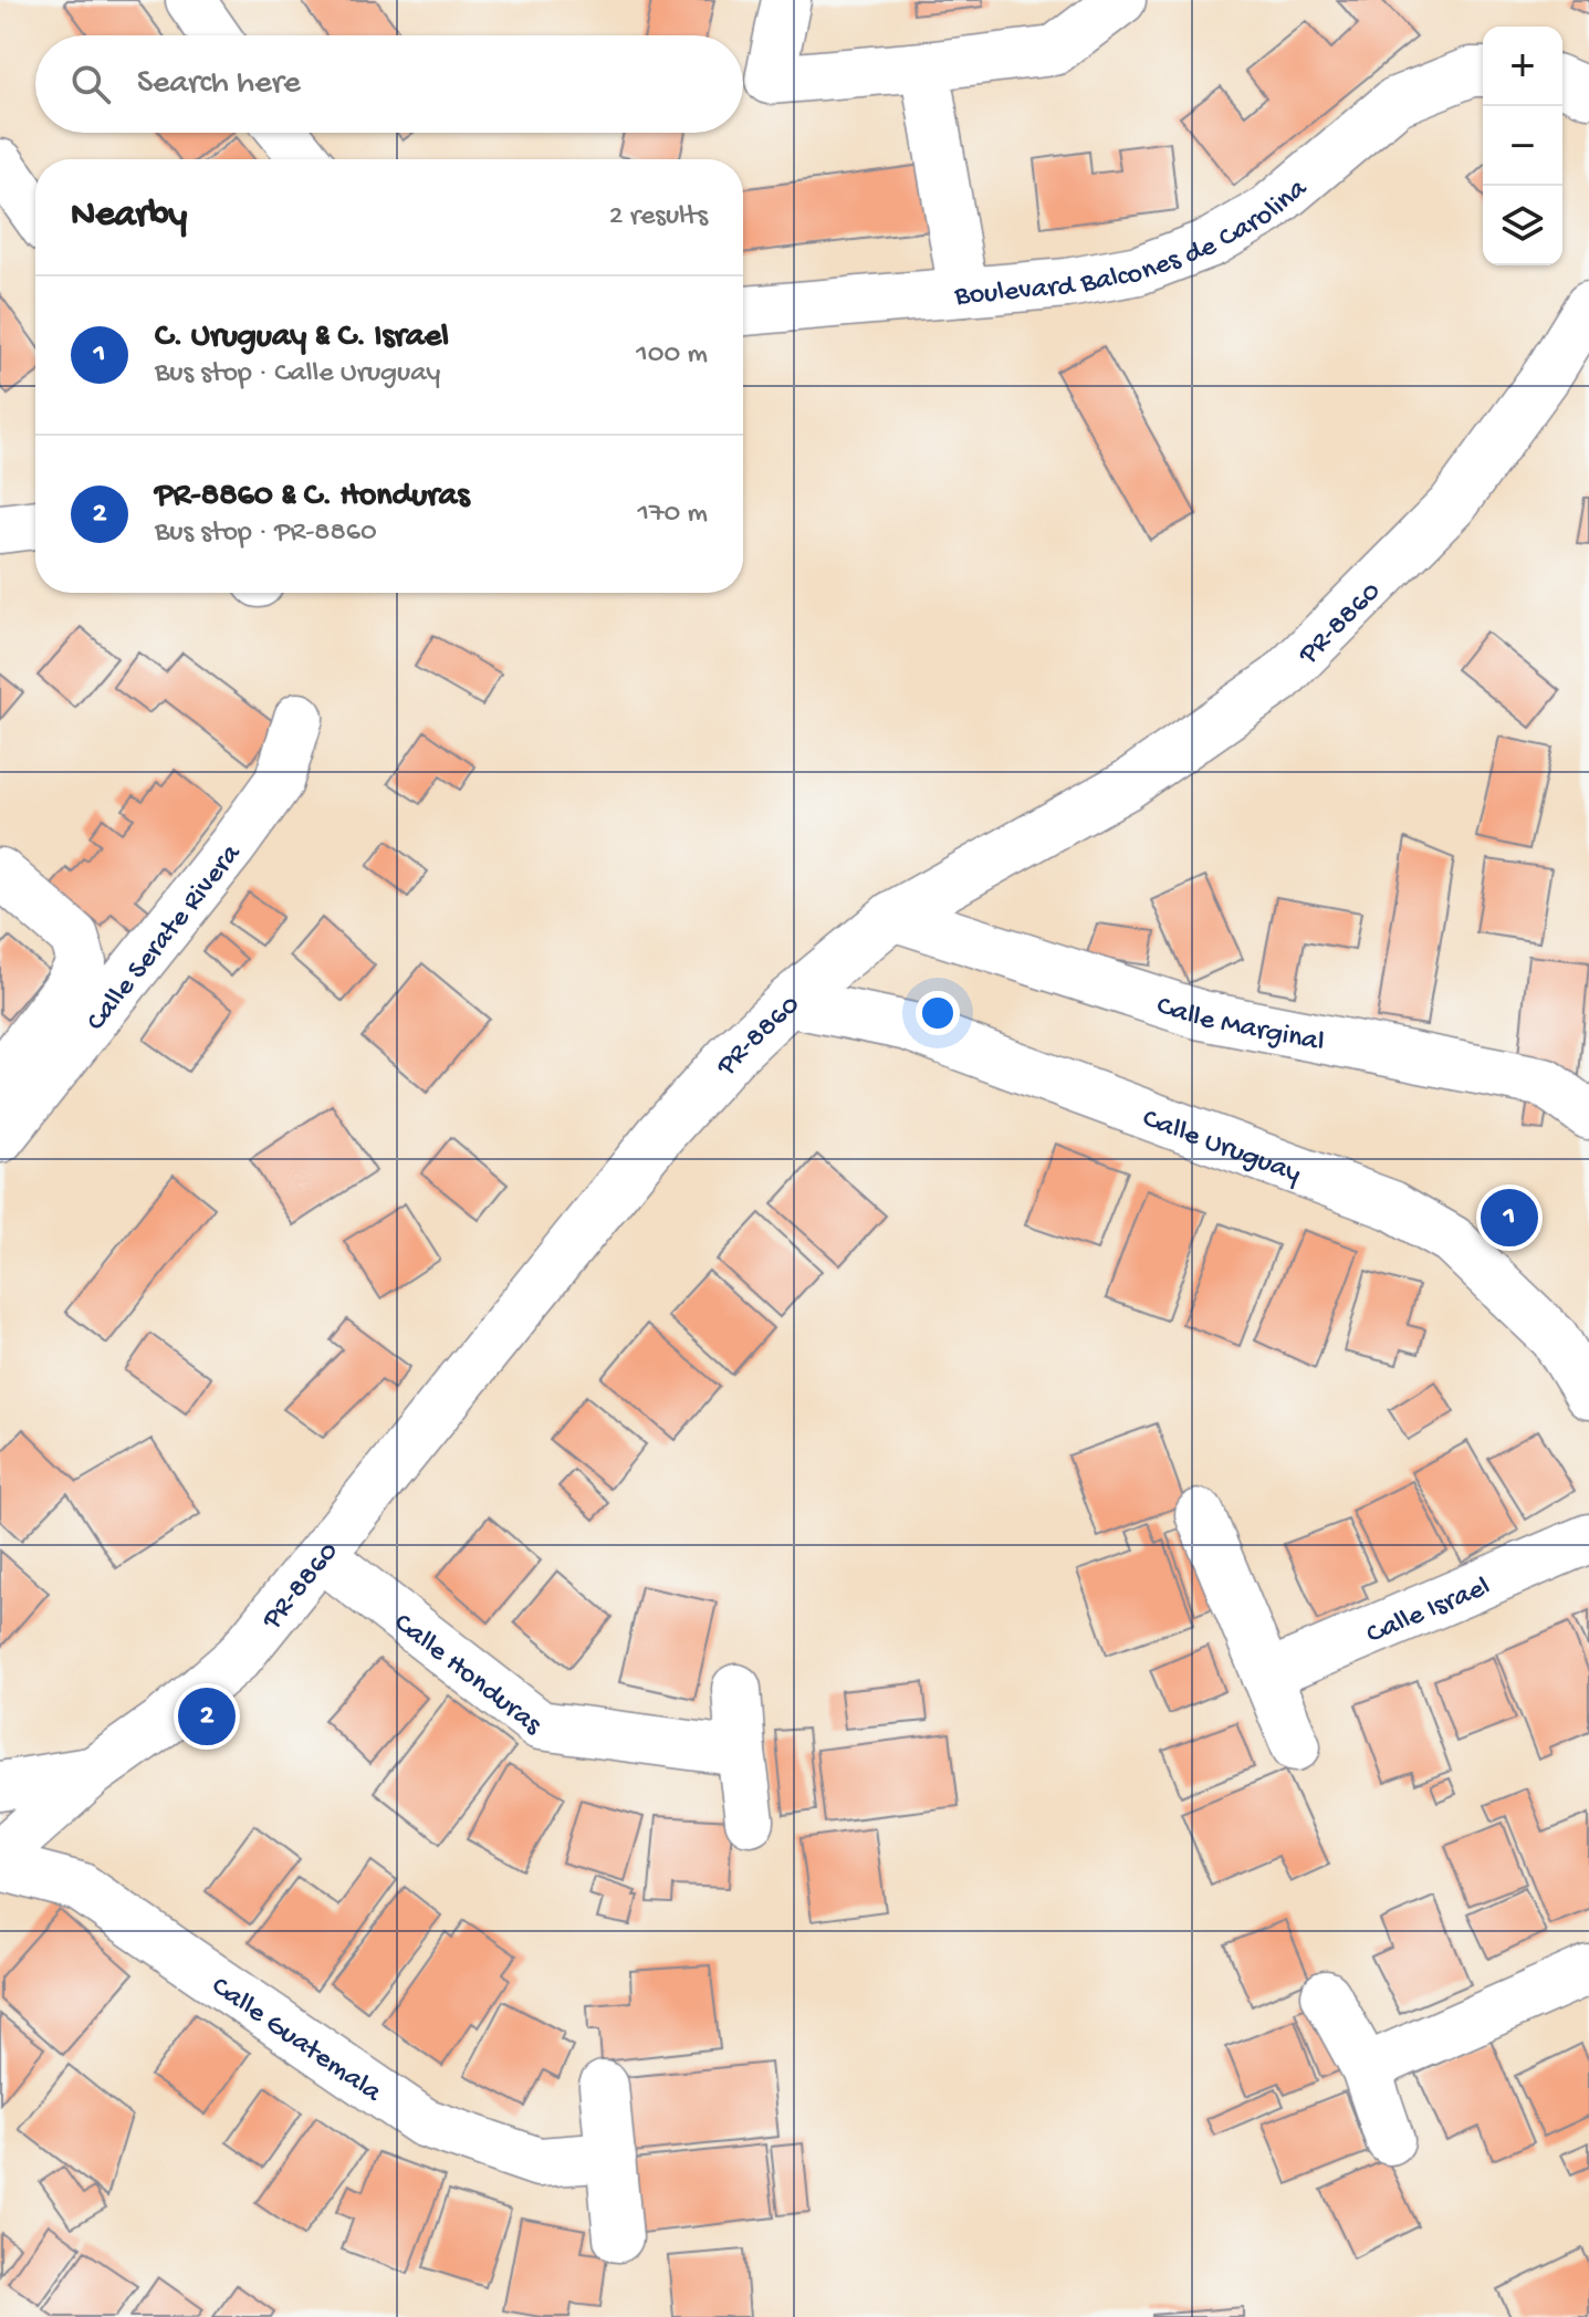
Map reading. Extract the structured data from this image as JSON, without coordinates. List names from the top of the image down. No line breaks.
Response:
{"streets":{"street":["Boulevard Balcones de Carolina","PR-8860","Calle Serate Rivera","Calle Marginal","Calle Uruguay","Calle Israel","Calle Honduras","Calle Guatemala"]},"crossings":[["PR-8860","Calle Marginal"],["PR-8860","Calle Uruguay"],["PR-8860","Calle Honduras"]],"page":{"map_buttons":["+","−"],"search":"Search here","heading":["Nearby","2 results"],"list":[{"mark":"1","name":"C. Uruguay & C. Israel","note":"Bus stop · Calle Uruguay","value":"100 m"},{"mark":"2","name":"PR-8860 & C. Honduras","note":"Bus stop · PR-8860","value":"170 m"}],"pins":["1","2"]}}
